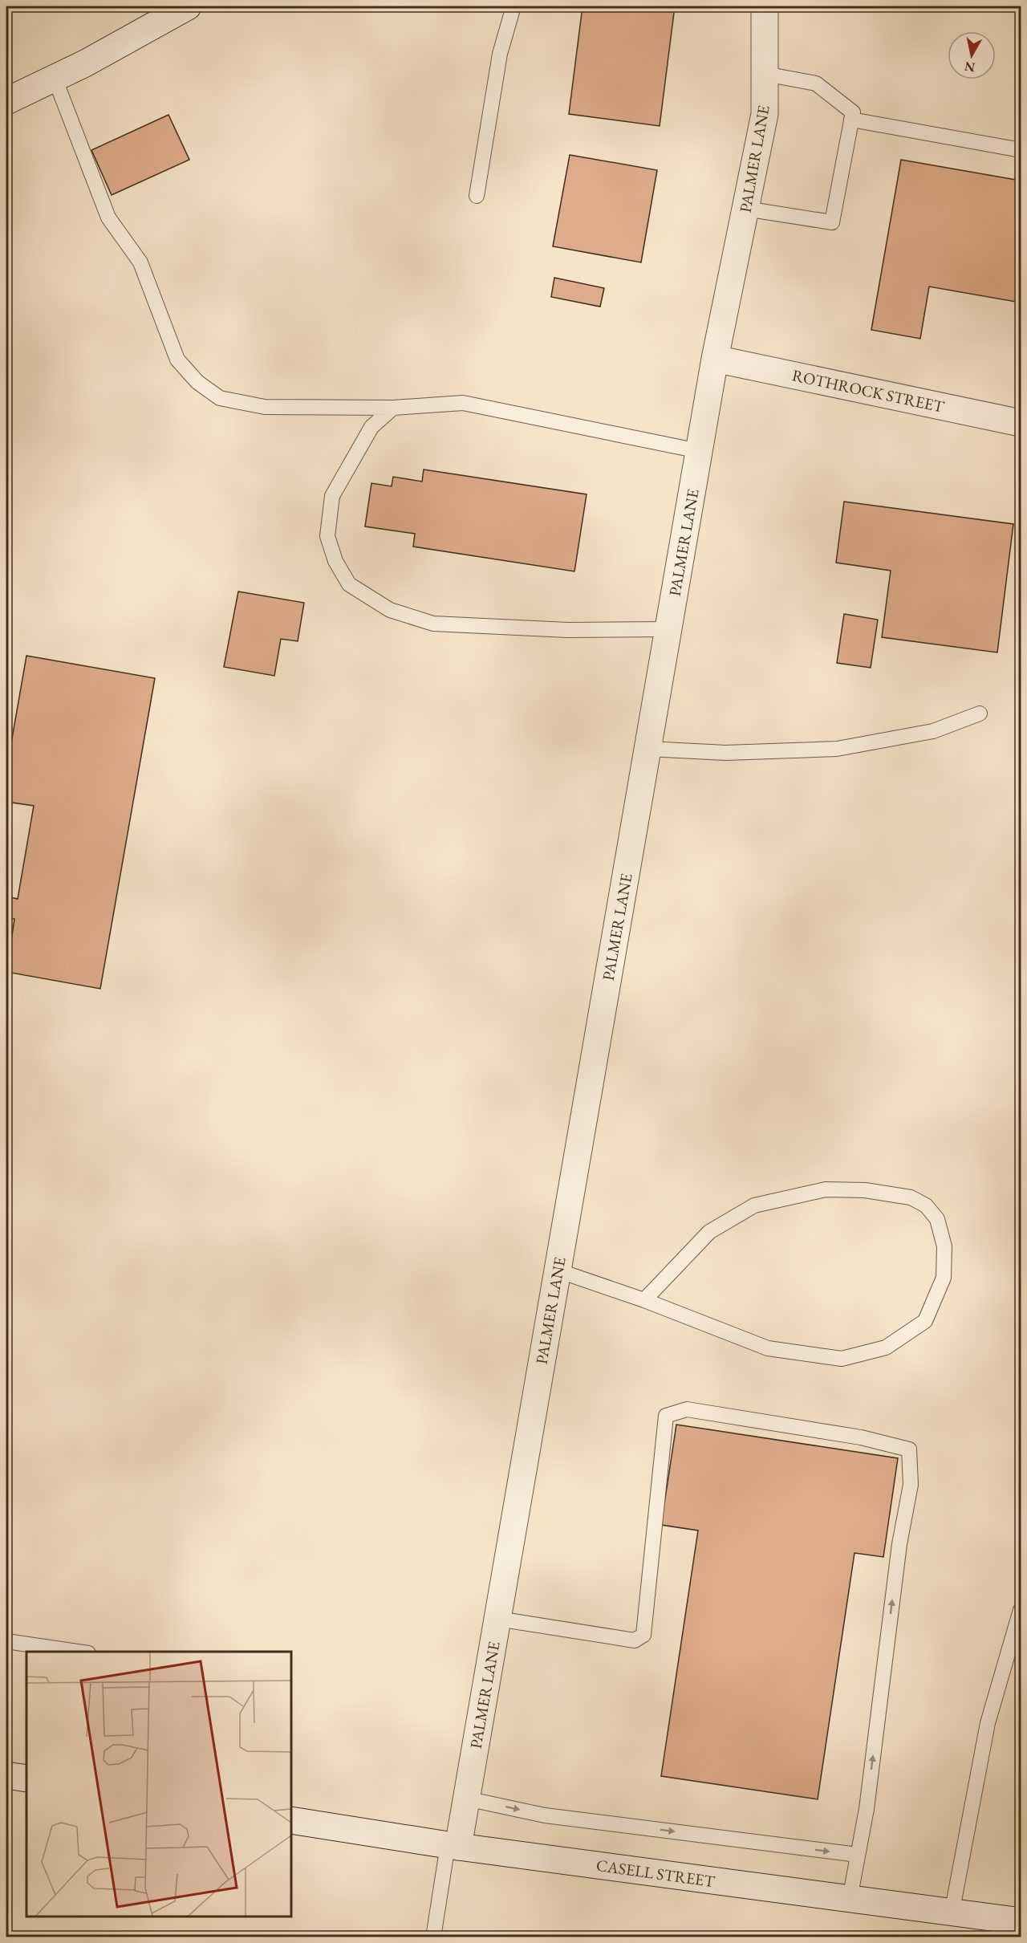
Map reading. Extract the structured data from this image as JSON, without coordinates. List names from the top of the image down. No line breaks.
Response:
{"streets":{"street":["PALMER LANE","ROTHROCK STREET","CASELL STREET"]},"crossings":[["PALMER LANE","ROTHROCK STREET"],["PALMER LANE","CASELL STREET"]],"north":"bottom"}
